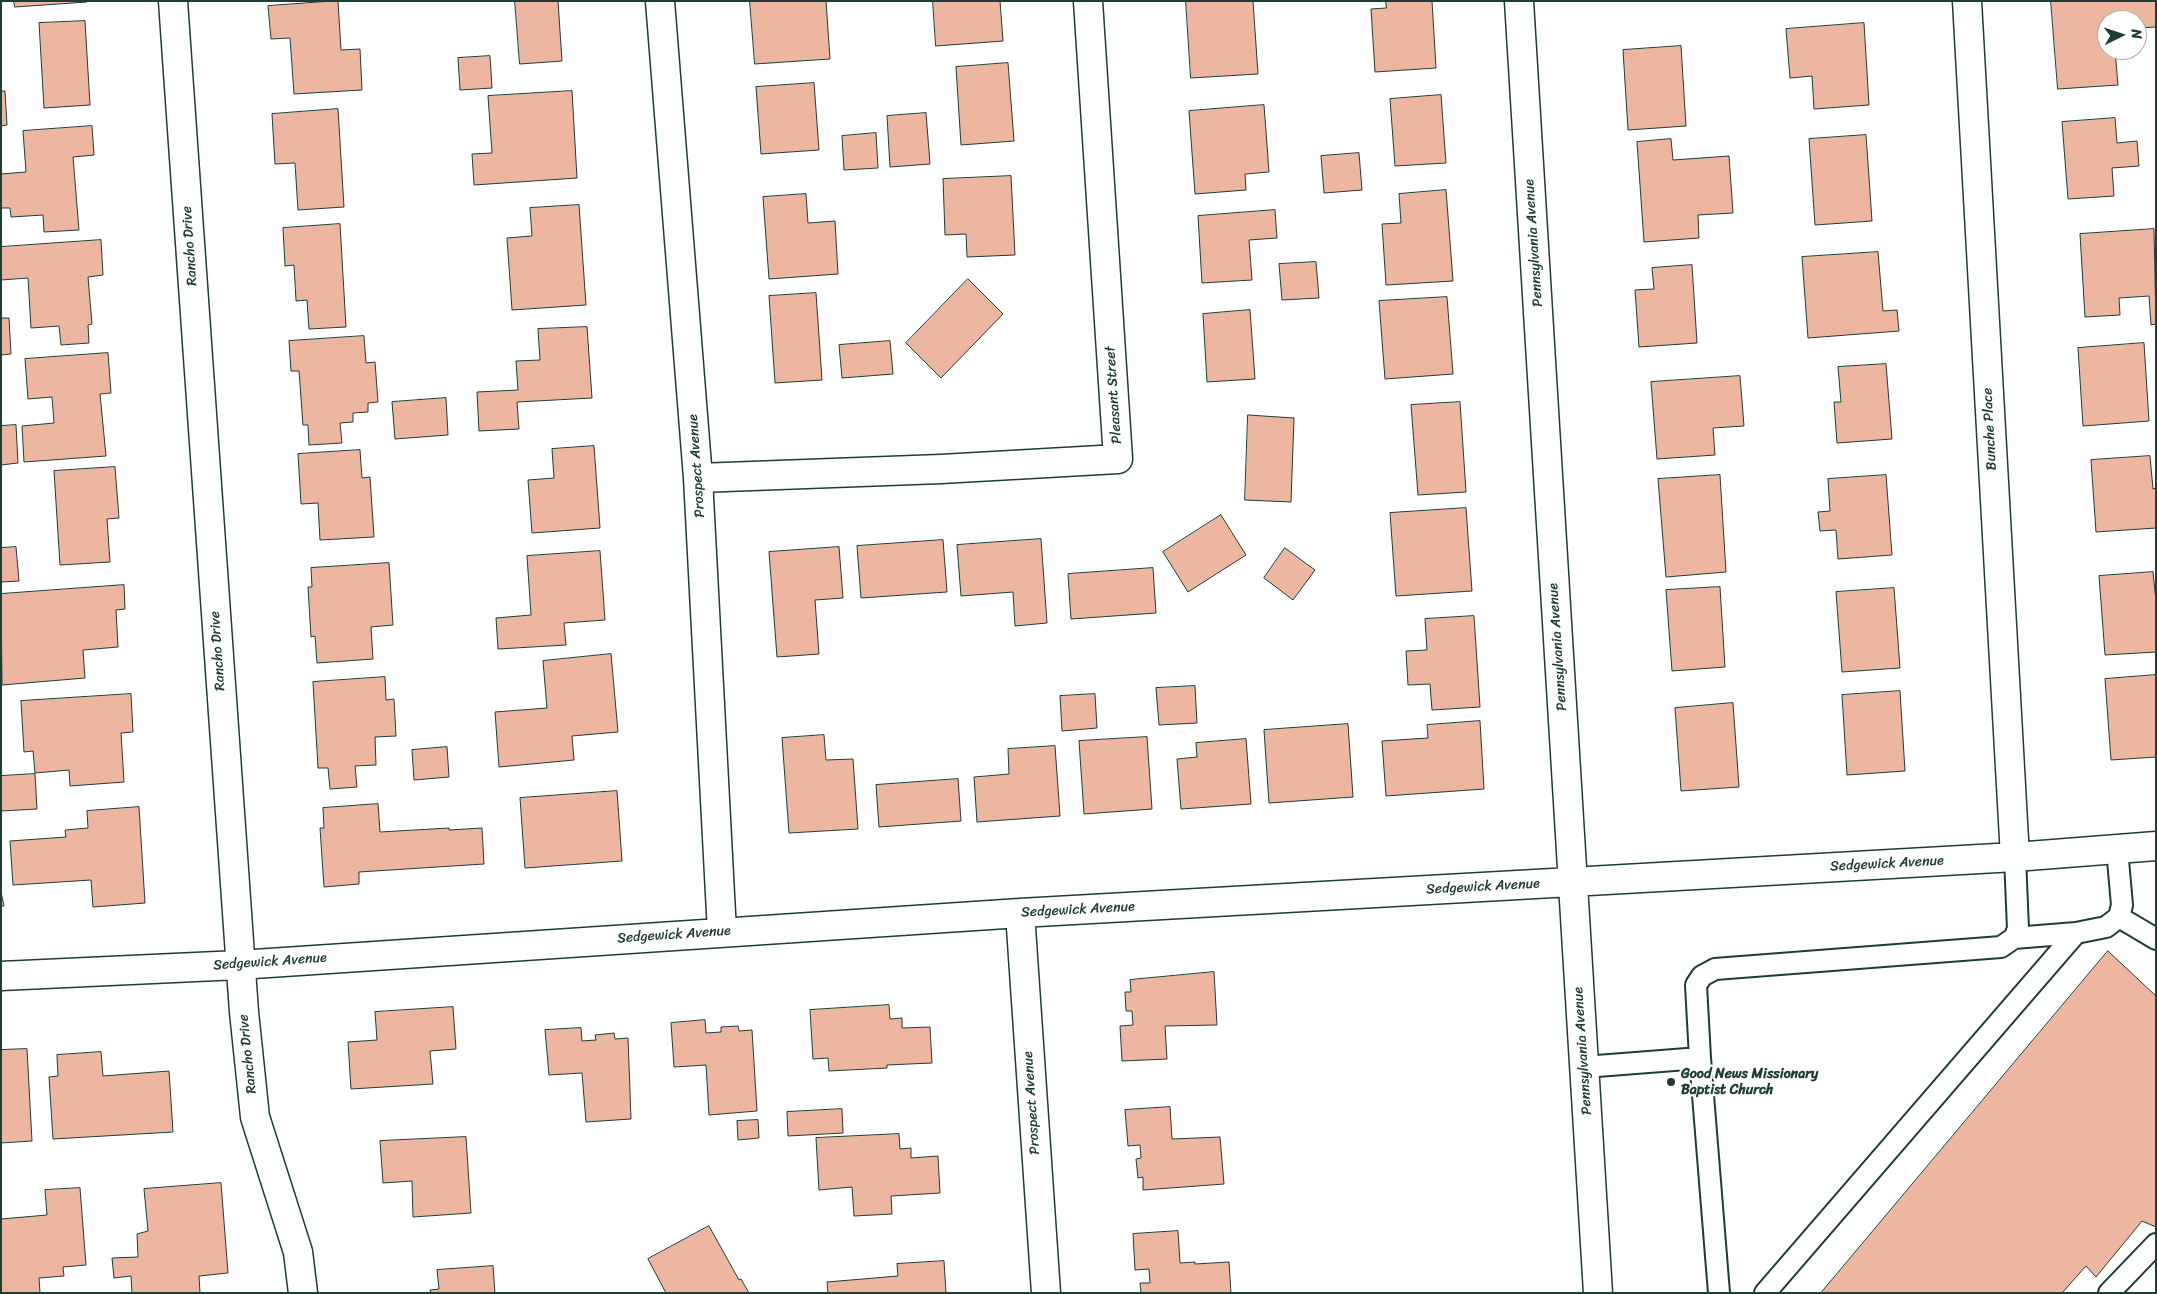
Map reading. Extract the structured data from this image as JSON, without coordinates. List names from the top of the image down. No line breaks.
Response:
{"streets":{"street":["Pennsylvania Avenue","Rancho Drive","Pleasant Street","Bunche Place","Prospect Avenue","Sedgewick Avenue"]},"crossings":[["Pennsylvania Avenue","Sedgewick Avenue"],["Rancho Drive","Sedgewick Avenue"],["Pleasant Street","Prospect Avenue"],["Bunche Place","Sedgewick Avenue"],["Prospect Avenue","Sedgewick Avenue"]],"places":["Good News Missionary Baptist Church"],"north":"right"}
